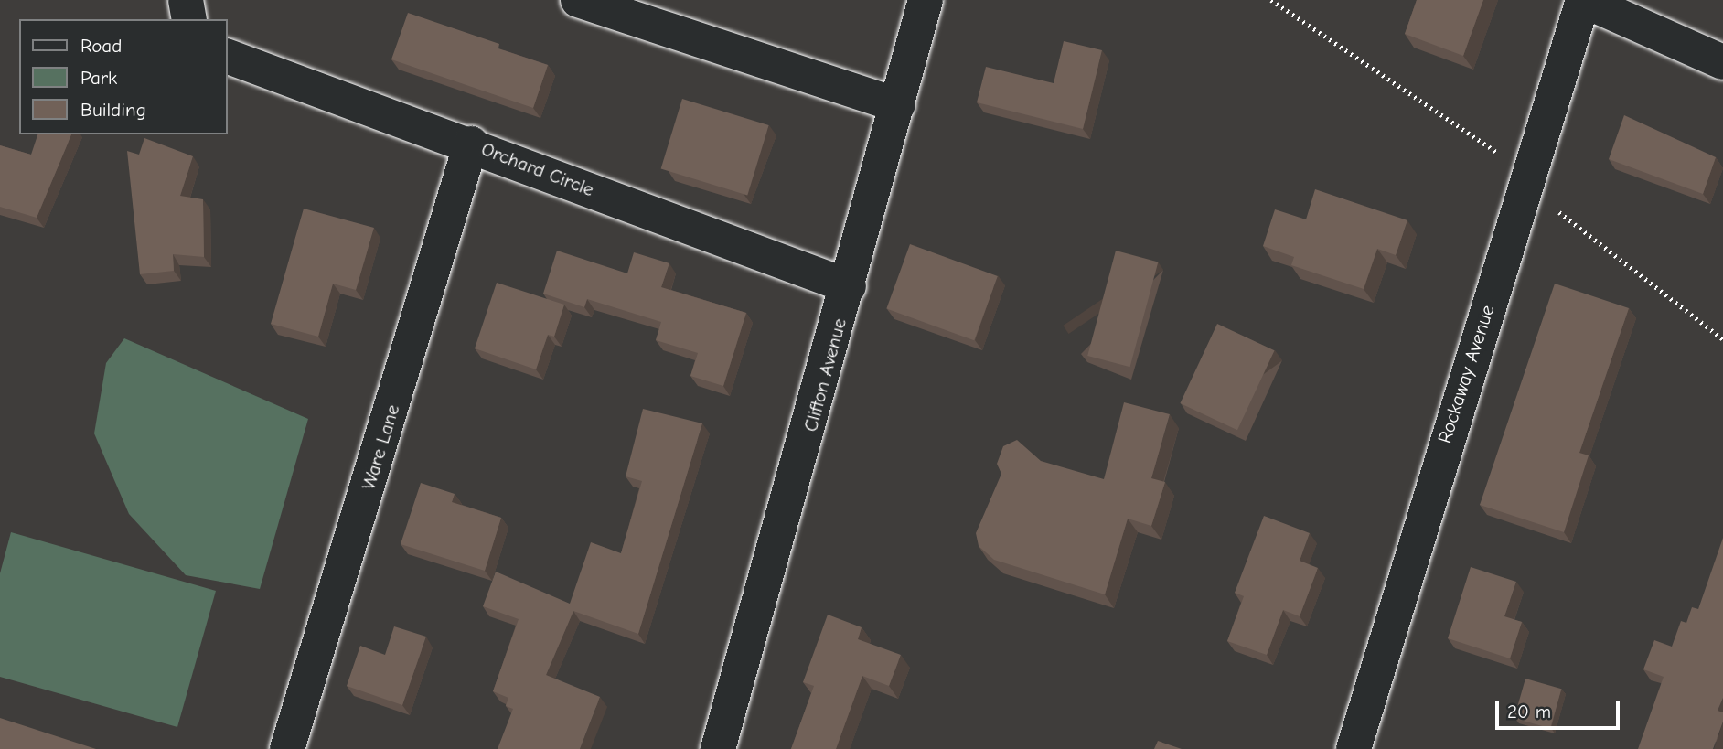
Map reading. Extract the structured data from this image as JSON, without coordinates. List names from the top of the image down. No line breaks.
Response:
{"streets":{"street":["Orchard Circle","Rockaway Avenue","Clifton Avenue","Ware Lane"]},"crossings":[["Orchard Circle","Clifton Avenue"],["Orchard Circle","Ware Lane"]],"legend":["Road","Park","Building"],"scale_bar":"20 m"}
